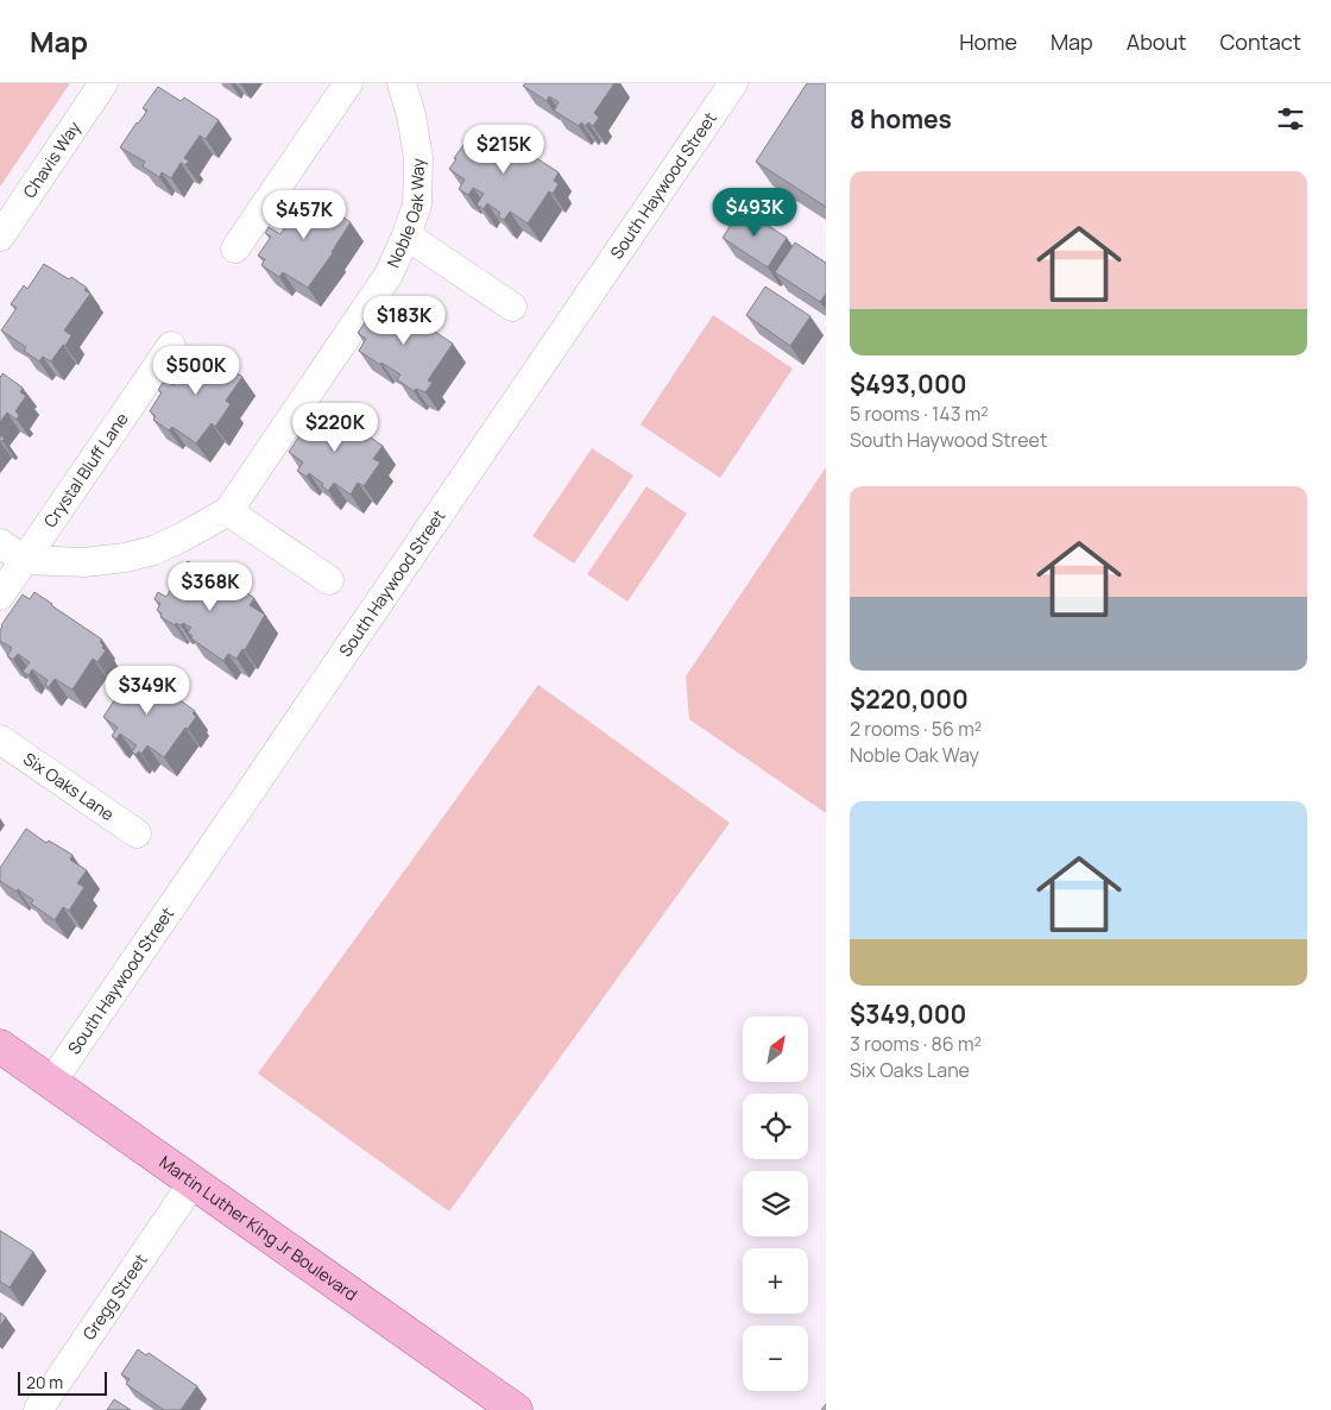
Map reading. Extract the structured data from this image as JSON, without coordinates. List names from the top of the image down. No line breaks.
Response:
{"streets":{"main road":["Martin Luther King Jr Boulevard"],"street":["Chavis Way","South Haywood Street","Noble Oak Way","Crystal Bluff Lane","Six Oaks Lane","Gregg Street"]},"crossings":[["South Haywood Street","Martin Luther King Jr Boulevard"],["Noble Oak Way","Crystal Bluff Lane"],["Martin Luther King Jr Boulevard","Gregg Street"]],"scale_bar":"20 m","north":"top right","page":{"header":"Map","nav":["Home","Map","About","Contact"],"heading":"8 homes","price":["$215K","$493K","$457K","$183K","$500K","$220K","$368K","$349K"],"list":[{"name":"$493,000","note":"5 rooms · 143 m² · South Haywood Street"},{"name":"$220,000","note":"2 rooms · 56 m² · Noble Oak Way"},{"name":"$349,000","note":"3 rooms · 86 m² · Six Oaks Lane"}],"map_buttons":["+","−"],"scale":"20 m"}}
